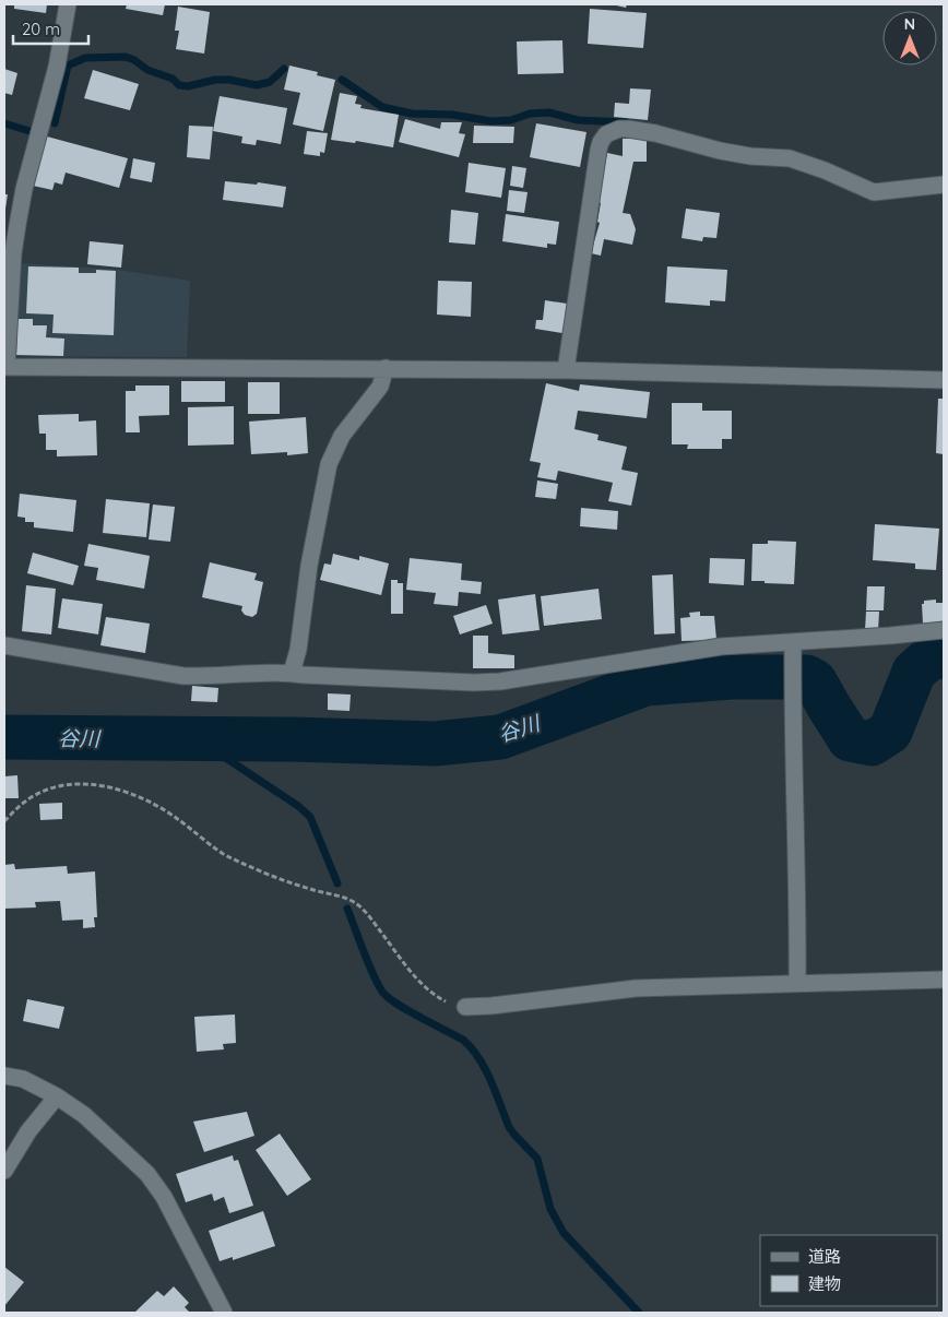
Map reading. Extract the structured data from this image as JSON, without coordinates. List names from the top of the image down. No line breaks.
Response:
{"water":["谷川"],"legend":["道路","建物"],"scale_bar":"20 m","north":"top"}
